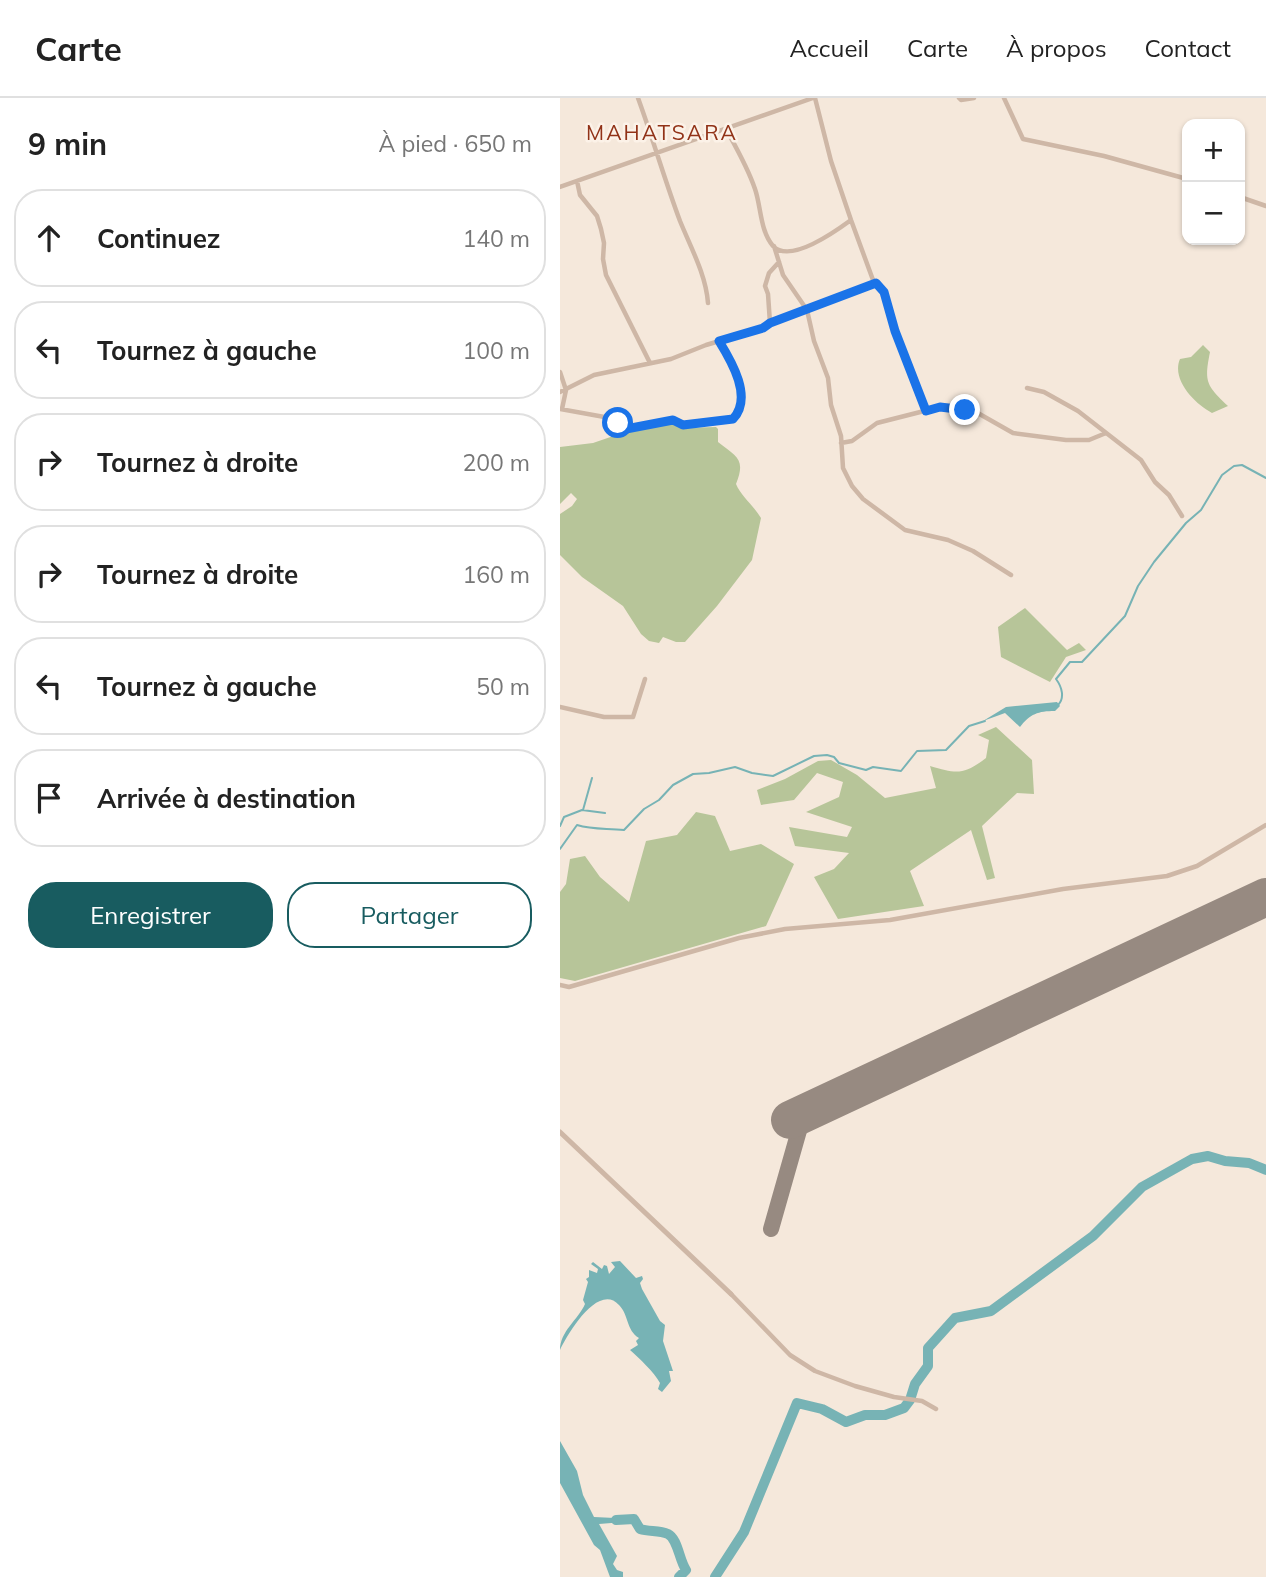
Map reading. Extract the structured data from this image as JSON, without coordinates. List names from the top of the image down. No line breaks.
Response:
{"districts":["MAHATSARA"],"page":{"header":"Carte","nav":["Accueil","Carte","À propos","Contact"],"heading":["9 min","À pied · 650 m"],"map_buttons":["+","−"],"list":[["Continuez","140 m"],["Tournez à gauche","100 m"],["Tournez à droite","200 m"],["Tournez à droite","160 m"],["Tournez à gauche","50 m"],"Arrivée à destination"],"buttons":["Enregistrer","Partager"]}}
